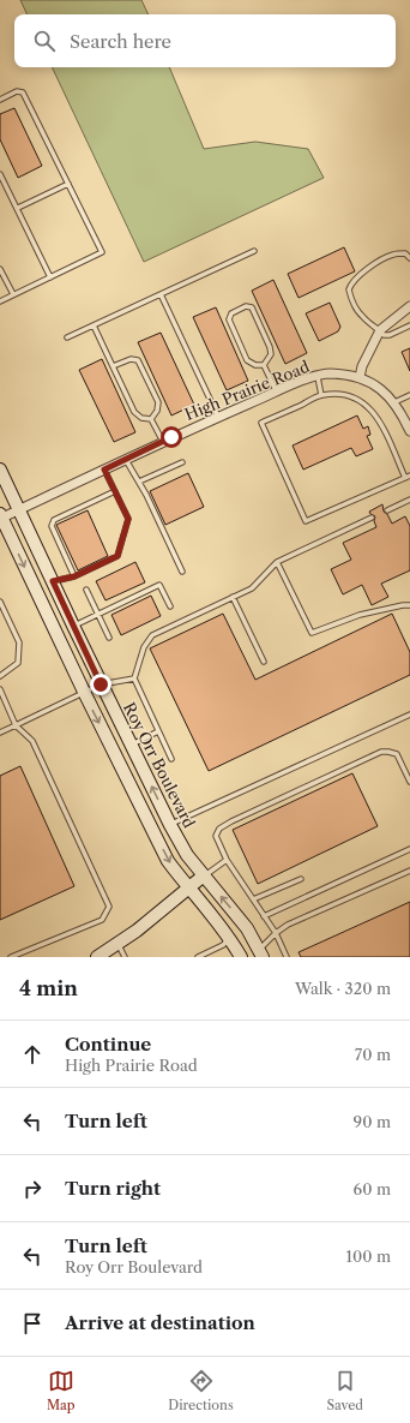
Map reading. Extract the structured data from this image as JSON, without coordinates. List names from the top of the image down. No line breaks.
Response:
{"streets":{"main road":["Roy Orr Boulevard"],"street":["High Prairie Road"]},"crossings":[["High Prairie Road","Roy Orr Boulevard"]],"page":{"search":"Search here","heading":["4 min","Walk · 320 m"],"list":[["Continue","High Prairie Road","70 m"],["Turn left","90 m"],["Turn right","60 m"],["Turn left","Roy Orr Boulevard","100 m"],"Arrive at destination"],"nav":["Map","Directions","Saved"]}}
